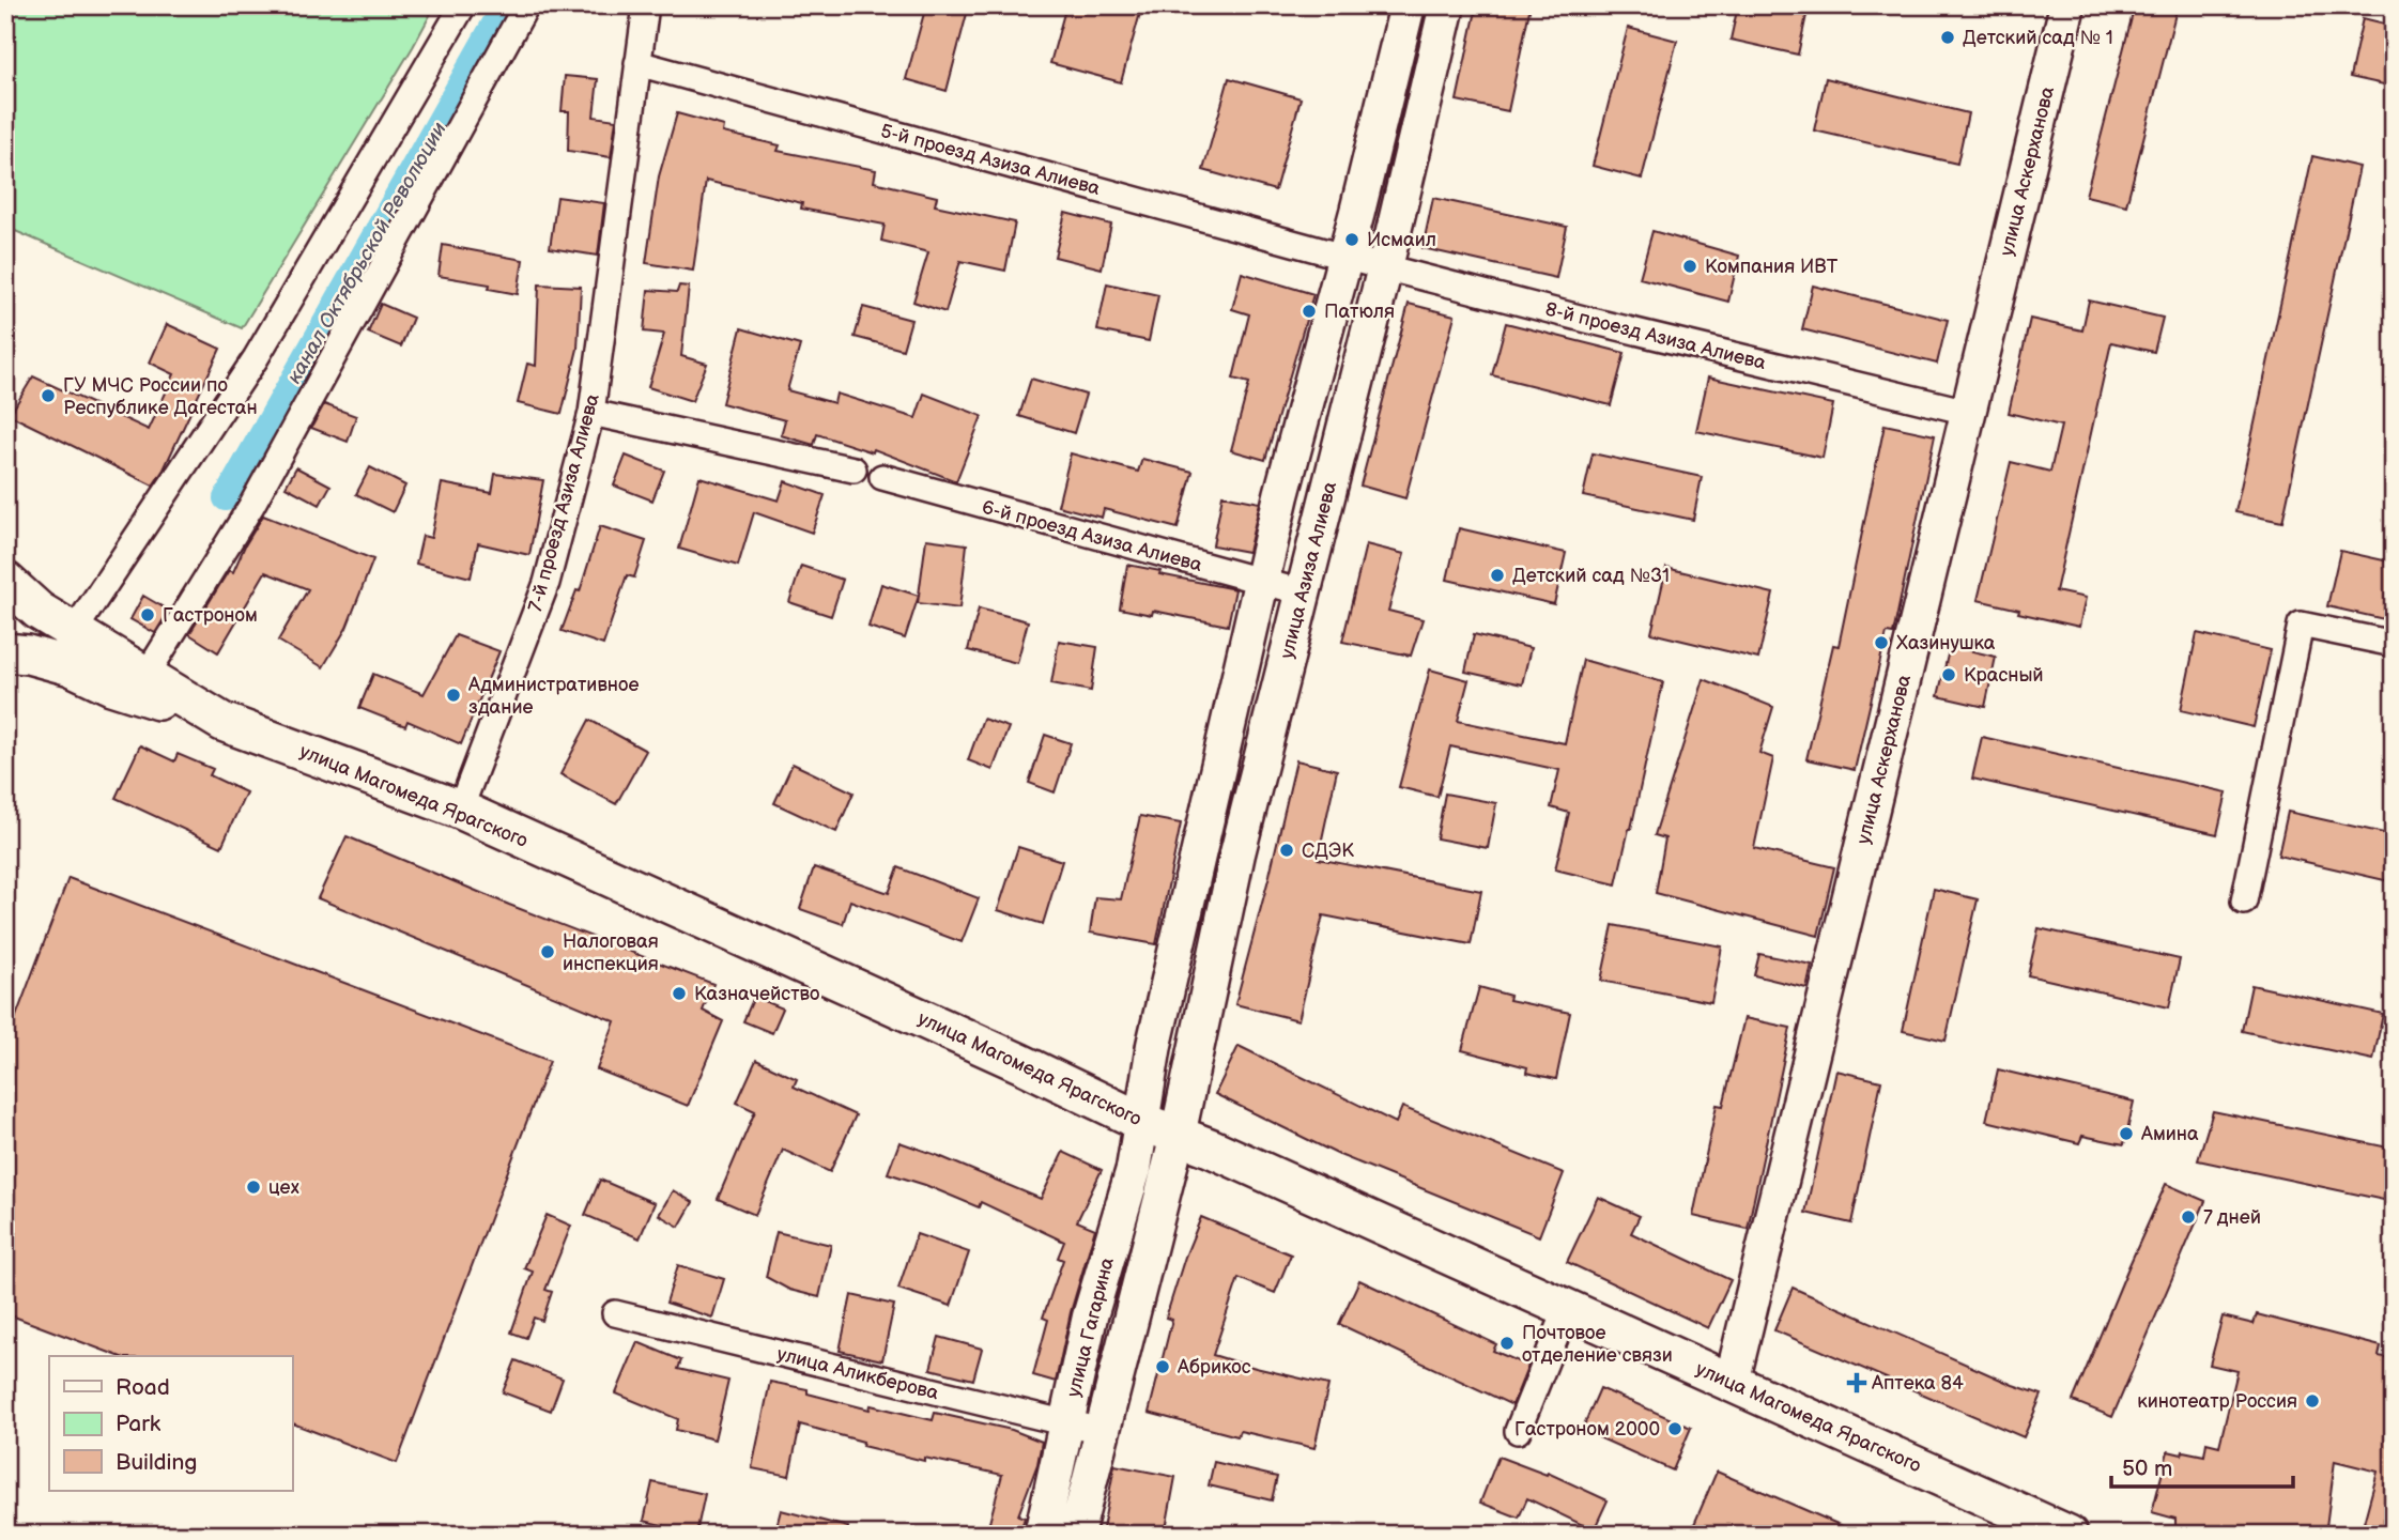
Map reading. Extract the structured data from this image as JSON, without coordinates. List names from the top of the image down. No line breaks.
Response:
{"streets":{"main road":["улица Аскерханова","улица Азиза Алиева","улица Магомеда Ярагского","улица Гагарина"],"street":["5-й проезд Азиза Алиева","8-й проезд Азиза Алиева","7-й проезд Азиза Алиева","6-й проезд Азиза Алиева","улица Аликберова"]},"crossings":[["5-й проезд Азиза Алиева","8-й проезд Азиза Алиева"],["5-й проезд Азиза Алиева","7-й проезд Азиза Алиева"],["улица Аскерханова","8-й проезд Азиза Алиева"],["улица Аскерханова","улица Магомеда Ярагского"],["8-й проезд Азиза Алиева","улица Азиза Алиева"],["7-й проезд Азиза Алиева","улица Магомеда Ярагского"],["6-й проезд Азиза Алиева","улица Азиза Алиева"],["улица Азиза Алиева","улица Магомеда Ярагского"],["улица Азиза Алиева","улица Гагарина"],["улица Магомеда Ярагского","улица Гагарина"],["улица Гагарина","улица Аликберова"]],"water":["канал Октябрьской Революции"],"places":{"other":["Детский сад № 1","Исмаил","Компания ИВТ","Патюля","ГУ МЧС России по Республике Дагестан","Детский сад №31","Гастроном","Хазинушка","Красный","Административное здание","СДЭК","Налоговая инспекция","Казначейство","Амина","цех","7 дней","Почтовое отделение связи","Абрикос","кинотеатр Россия","Гастроном 2000"],"health":["Аптека 84"]},"legend":["Road","Park","Building"],"scale_bar":"50 m"}
